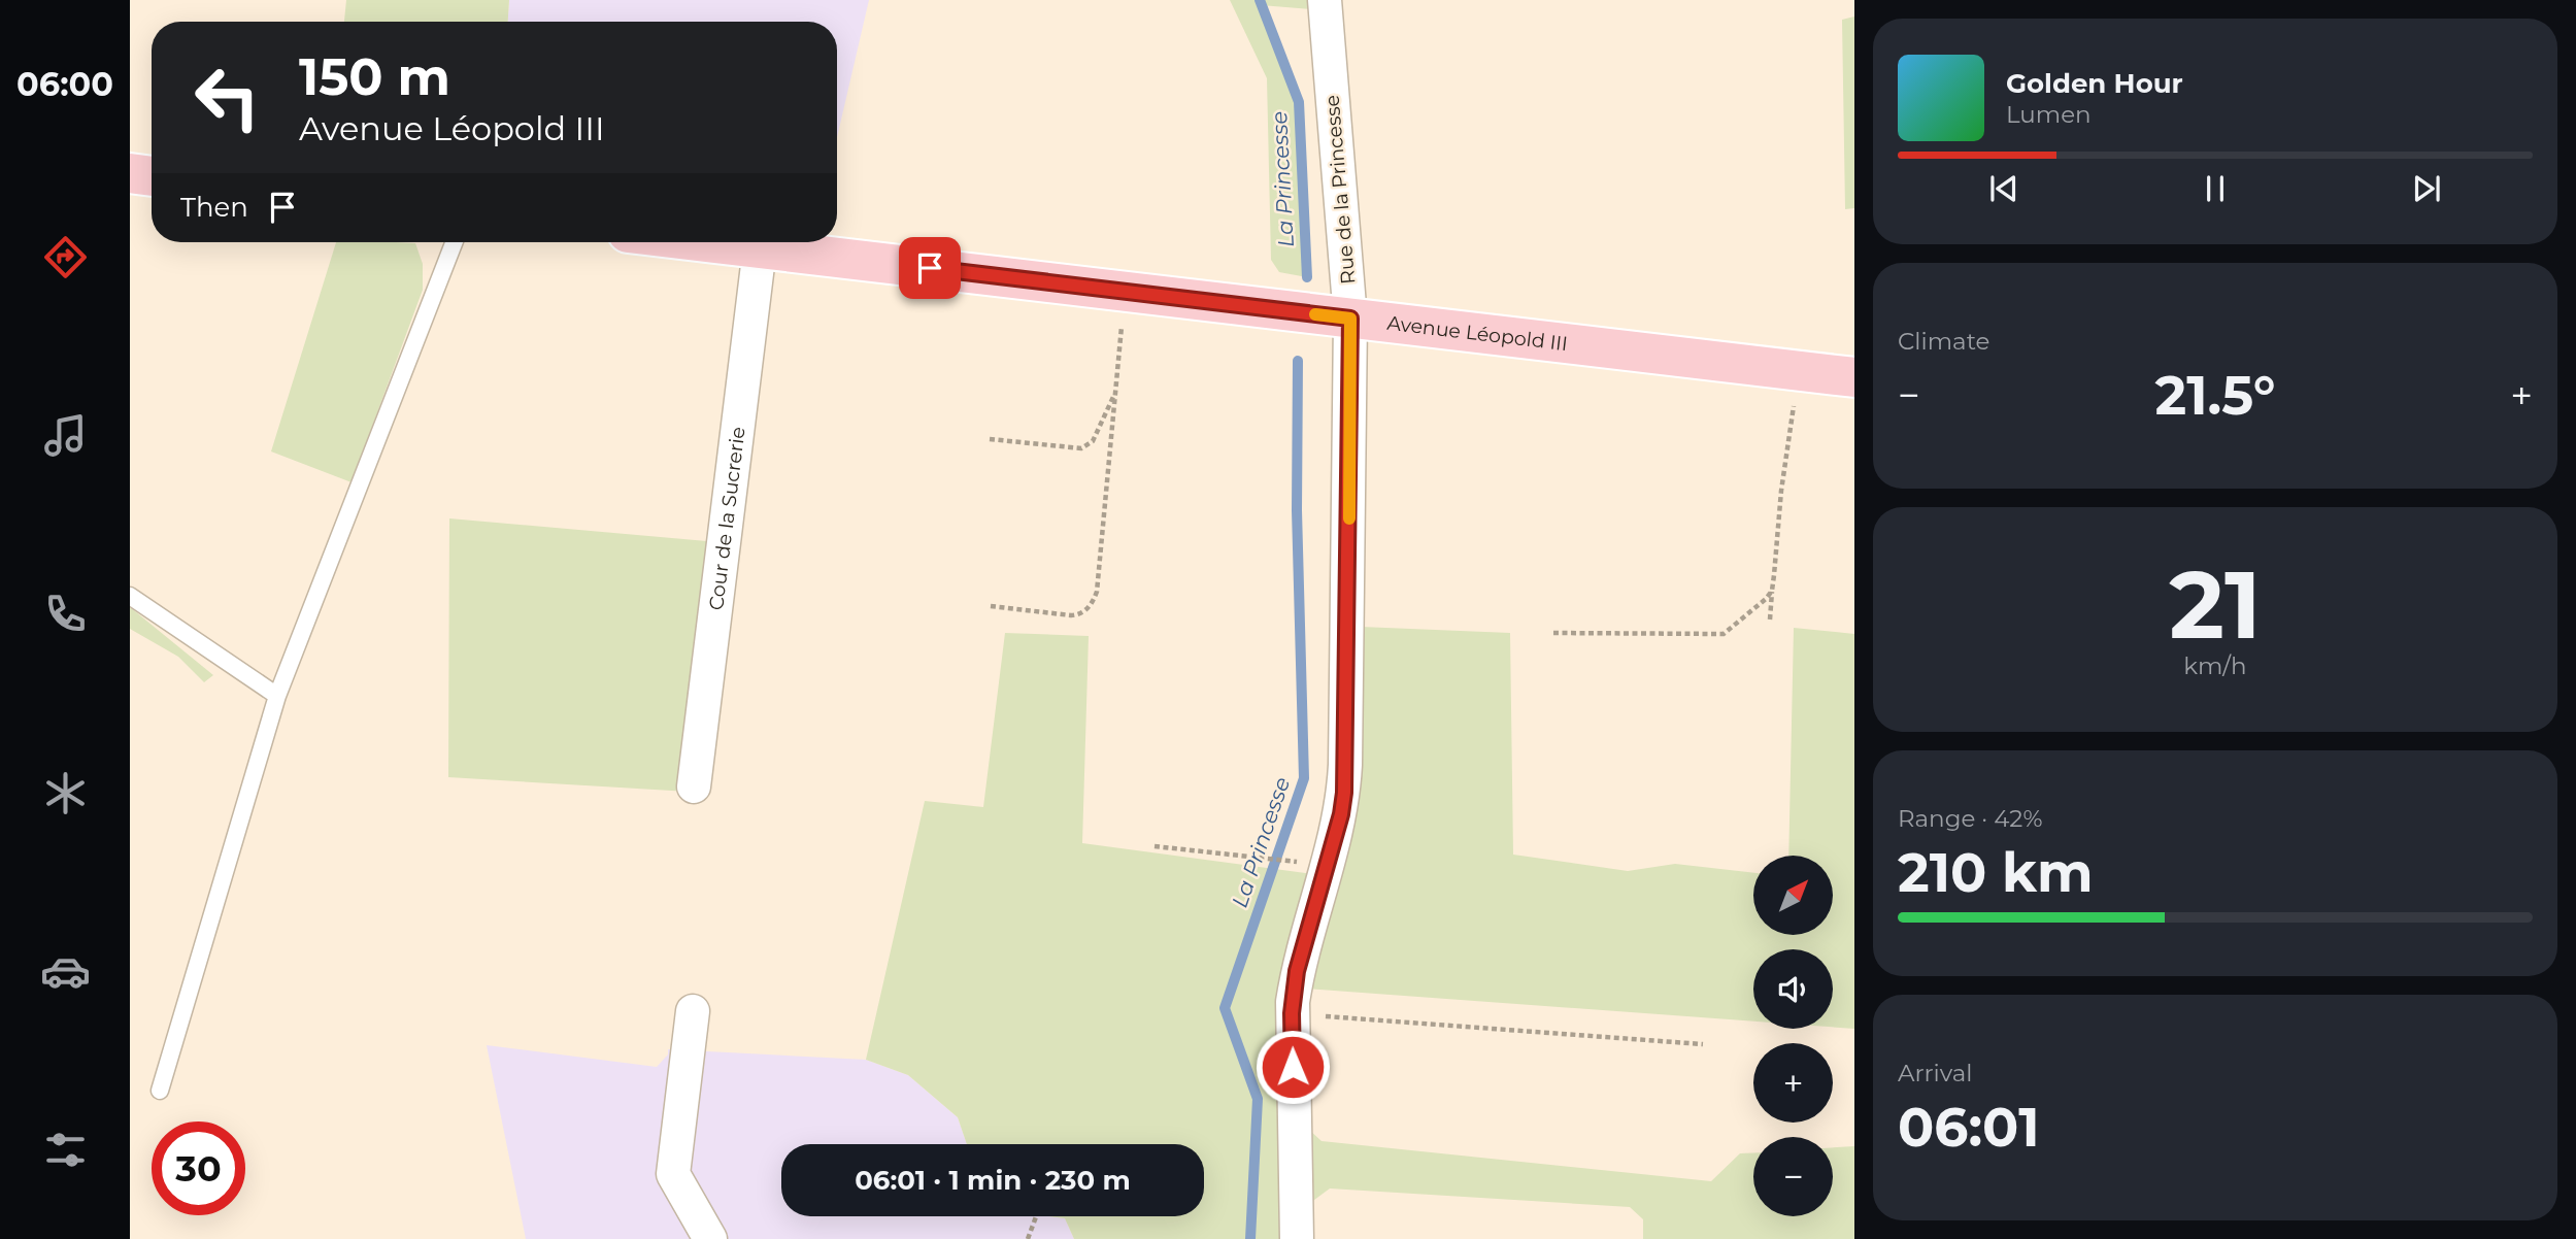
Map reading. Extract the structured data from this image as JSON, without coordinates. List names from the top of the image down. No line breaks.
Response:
{"streets":{"main road":["Avenue Léopold III"],"street":["Rue de la Princesse","Cour de la Sucrerie"]},"crossings":[["Rue de la Princesse","Avenue Léopold III"],["Avenue Léopold III","Cour de la Sucrerie"]],"water":["La Princesse"],"north":"top right","page":{"tabs":"06:00","turn":["150 m","Avenue Léopold III"],"song":["Golden Hour","Lumen"],"then":"Then","tile":["Climate",["21","km/h"],["Range · 42%","210 km"],["Arrival","06:01"]],"heat":["−","21.5°","+"],"map_buttons":["+","−"],"limit":"30","trip":"06:01 · 1 min · 230 m"}}
